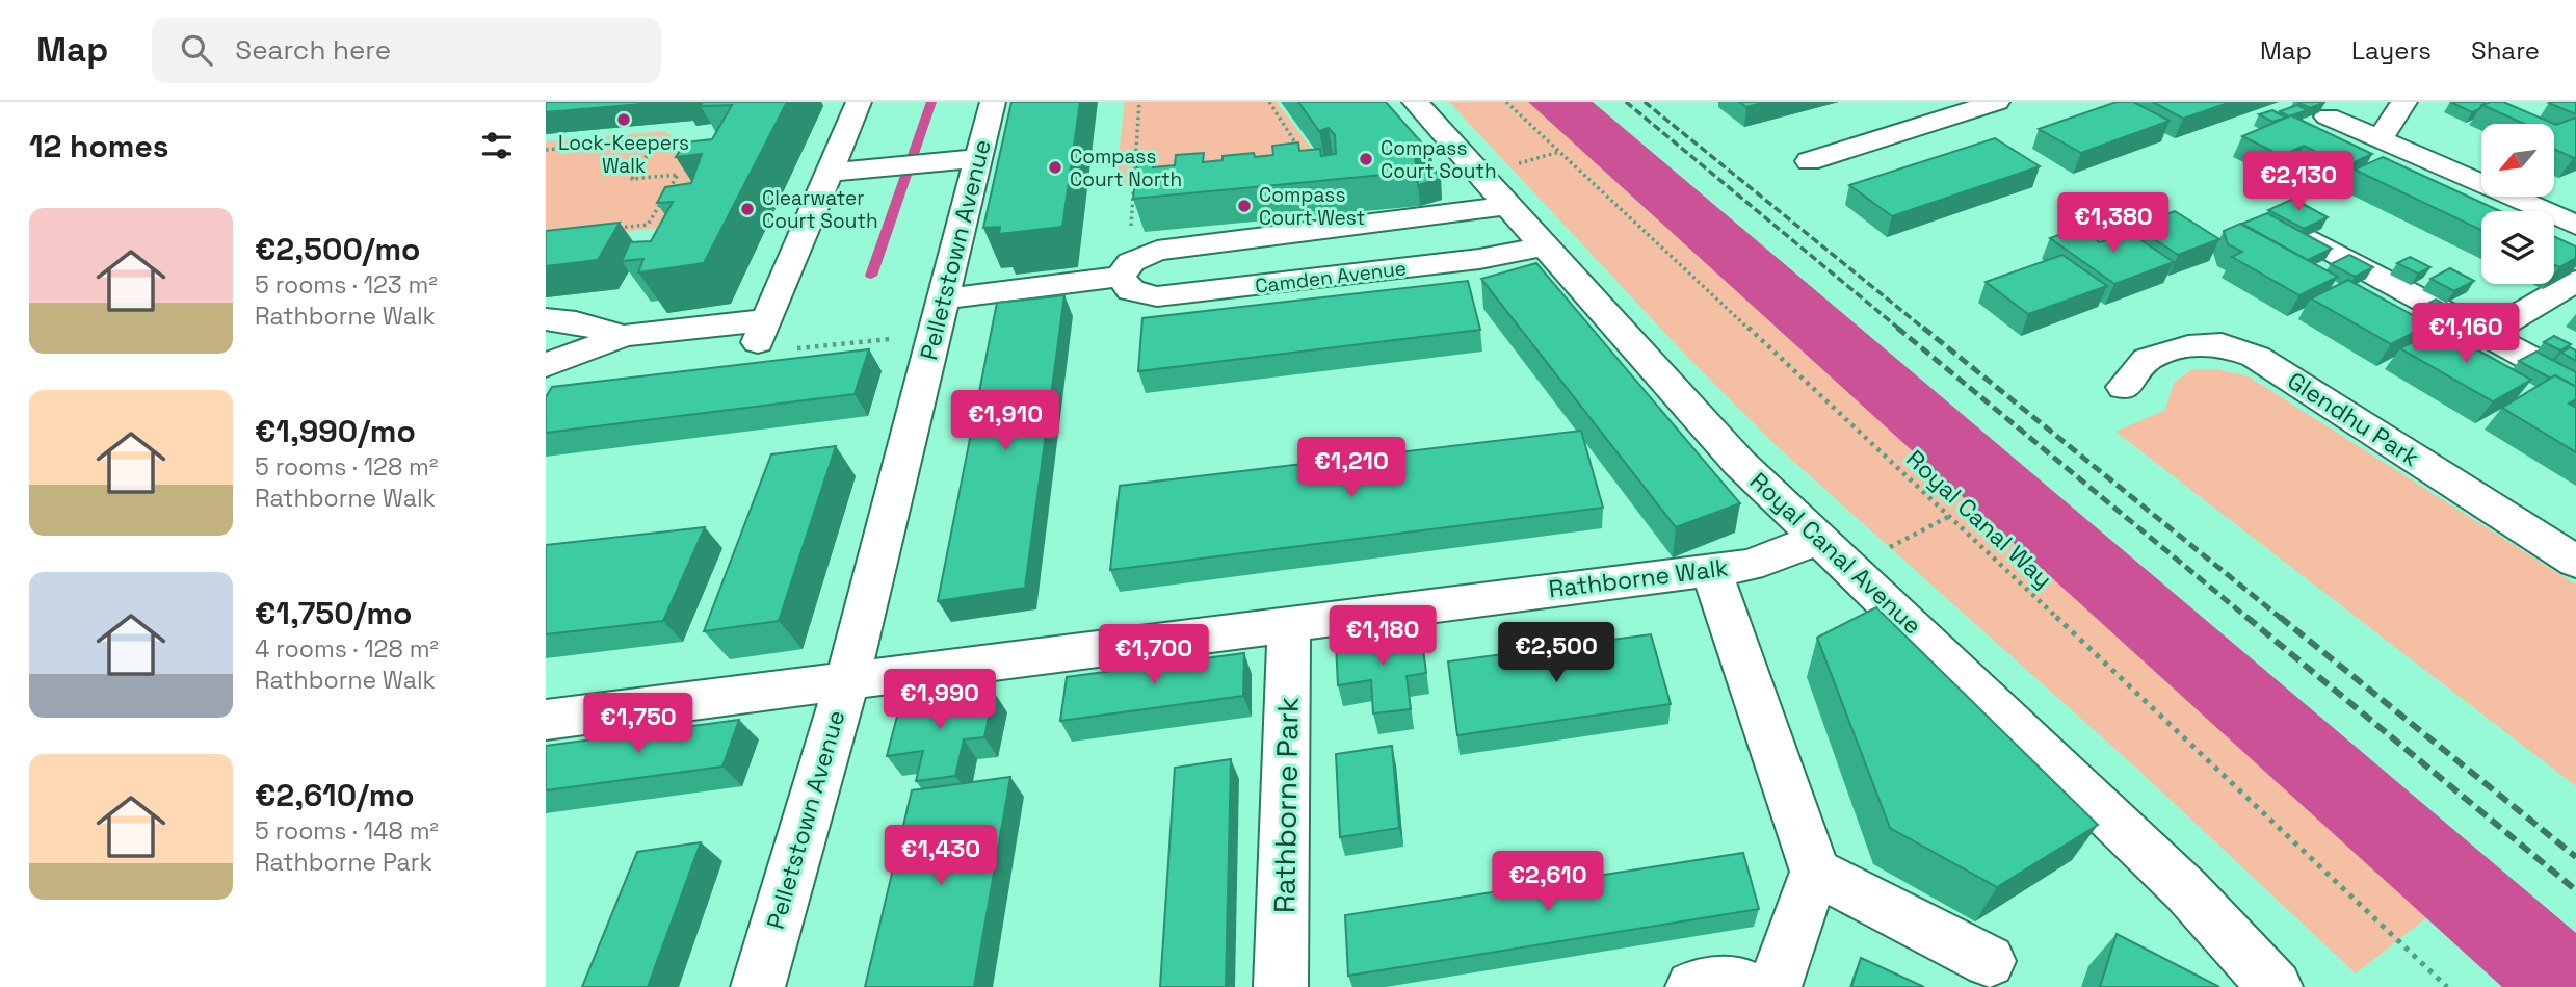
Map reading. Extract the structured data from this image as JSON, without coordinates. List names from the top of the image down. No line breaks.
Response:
{"streets":{"street":["Pelletstown Avenue","Camden Avenue","Glendhu Park","Royal Canal Avenue","Rathborne Walk","Rathborne Park"],"path":["Royal Canal Way"]},"crossings":[["Pelletstown Avenue","Rathborne Walk"],["Camden Avenue","Royal Canal Avenue"],["Royal Canal Avenue","Rathborne Walk"],["Rathborne Walk","Rathborne Park"]],"places":["Lock-Keepers Walk","Compass Court South","Compass Court North","Compass Court West","Clearwater Court South"],"north":"bottom left","page":{"header":"Map","search":"Search here","nav":["Map","Layers","Share"],"heading":"12 homes","price":["€2,130","€1,380","€1,160","€1,910","€1,210","€1,180","€2,500","€1,700","€1,990","€1,750","€1,430","€2,610"],"list":[{"name":"€2,500/mo","note":"5 rooms · 123 m² · Rathborne Walk"},{"name":"€1,990/mo","note":"5 rooms · 128 m² · Rathborne Walk"},{"name":"€1,750/mo","note":"4 rooms · 128 m² · Rathborne Walk"},{"name":"€2,610/mo","note":"5 rooms · 148 m² · Rathborne Park"}]}}
